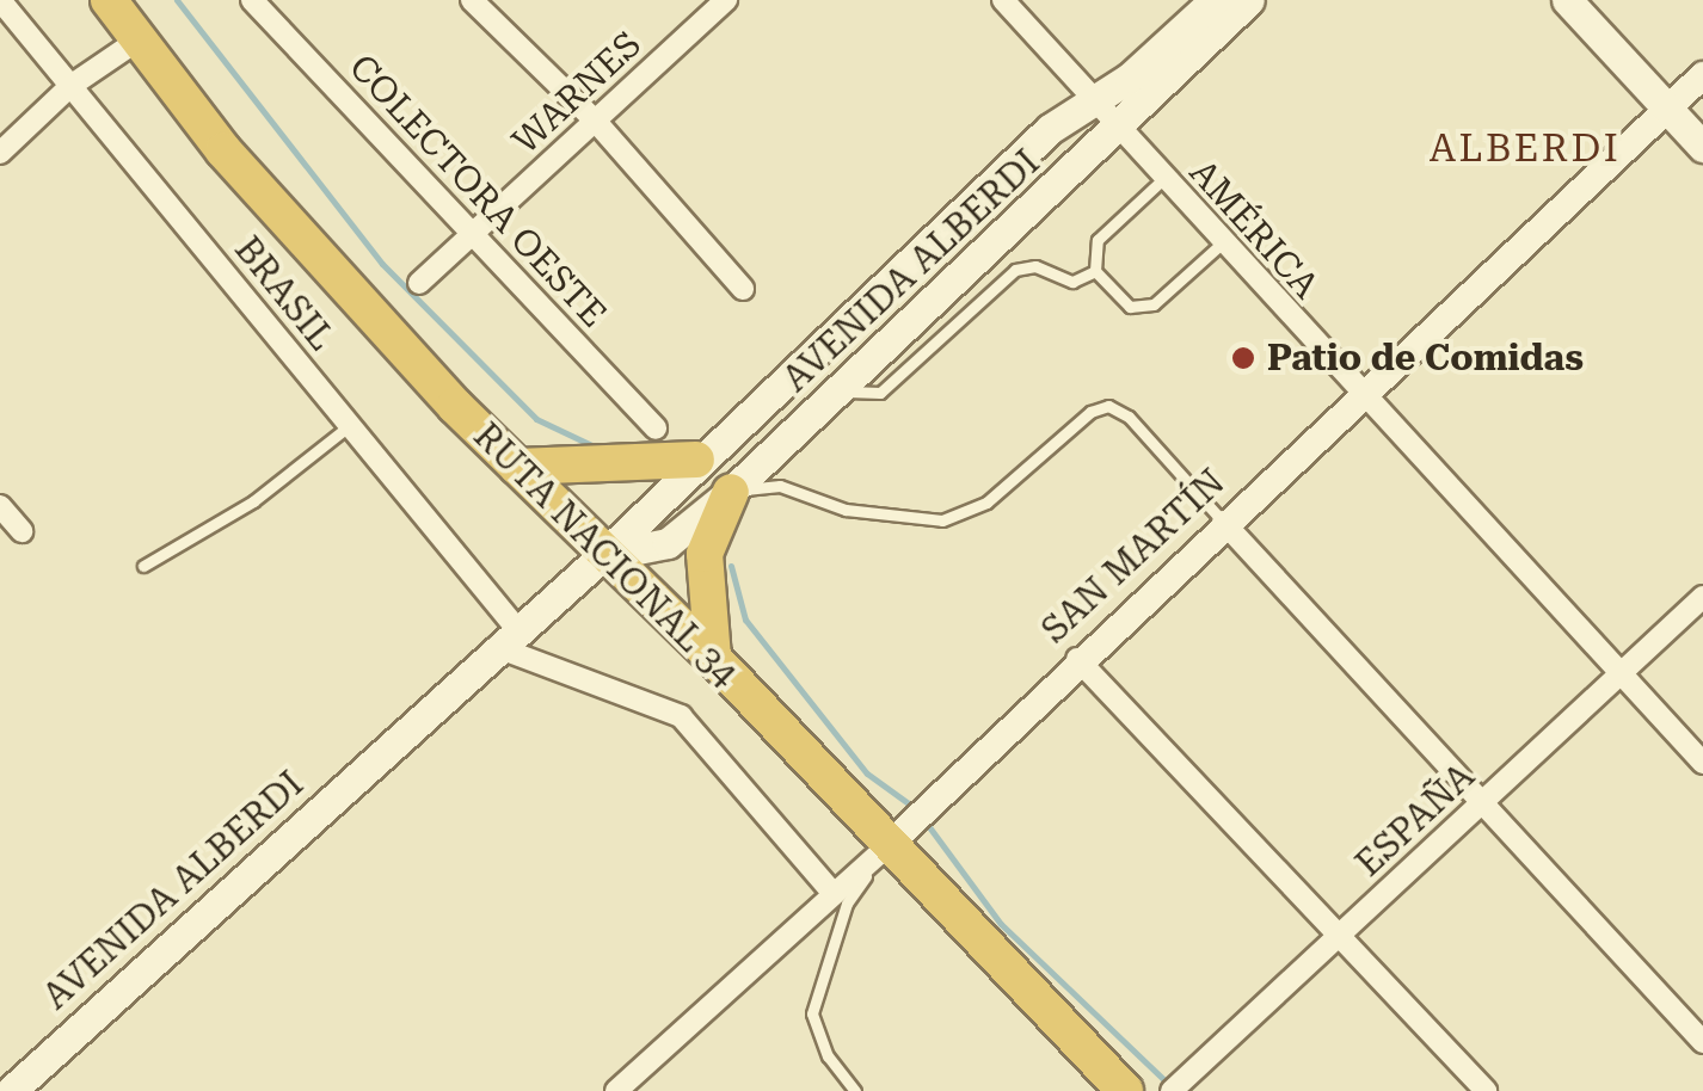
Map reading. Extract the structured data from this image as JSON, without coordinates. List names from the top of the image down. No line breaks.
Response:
{"streets":{"highway":["RUTA NACIONAL 34"],"main road":["AVENIDA ALBERDI"],"street":["WARNES","COLECTORA OESTE","AMÉRICA","BRASIL","SAN MARTÍN","ESPAÑA"]},"crossings":[["WARNES","COLECTORA OESTE"],["AMÉRICA","AVENIDA ALBERDI"],["AMÉRICA","SAN MARTÍN"],["AMÉRICA","ESPAÑA"],["AVENIDA ALBERDI","BRASIL"],["AVENIDA ALBERDI","RUTA NACIONAL 34"],["RUTA NACIONAL 34","SAN MARTÍN"]],"districts":["ALBERDI"],"places":["Patio de Comidas"]}
